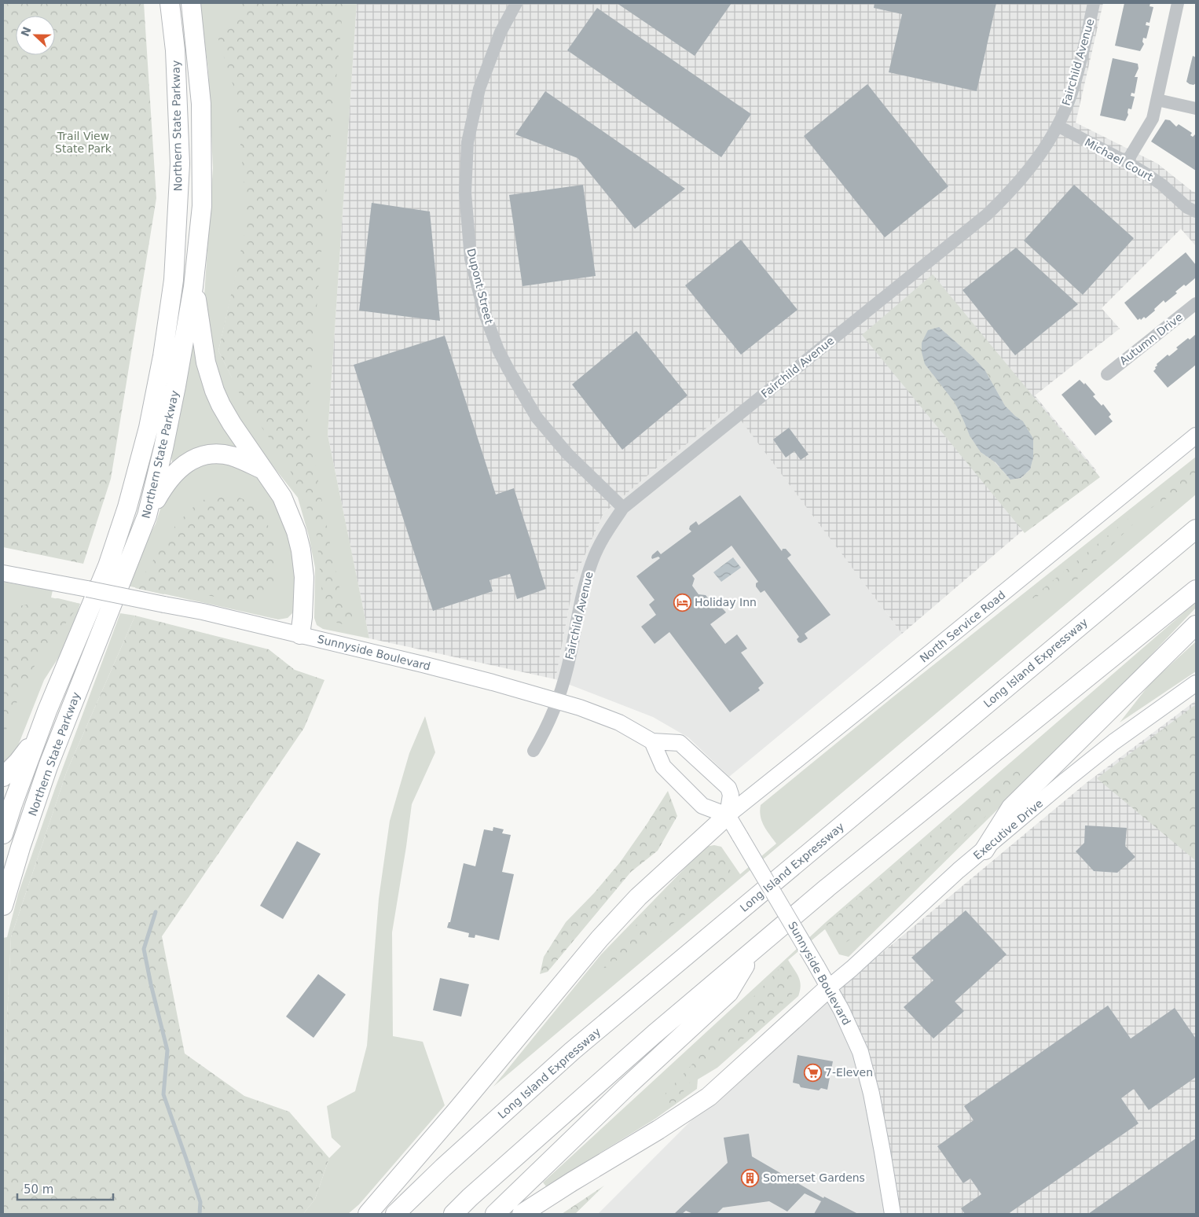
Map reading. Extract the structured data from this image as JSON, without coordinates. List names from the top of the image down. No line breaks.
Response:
{"streets":{"highway":["Northern State Parkway","Long Island Expressway"],"main road":["North Service Road","Sunnyside Boulevard","Executive Drive"],"street":["Fairchild Avenue","Michael Court","Dupont Street","Autumn Drive"]},"crossings":[["Fairchild Avenue","Michael Court"],["Fairchild Avenue","Dupont Street"],["Fairchild Avenue","Sunnyside Boulevard"],["North Service Road","Sunnyside Boulevard"],["Sunnyside Boulevard","Executive Drive"]],"parks":["Trail View State Park"],"places":{"hotel":["Holiday Inn"],"supermarket":["7-Eleven"],"building":["Somerset Gardens"]},"scale_bar":"50 m","north":"left"}
